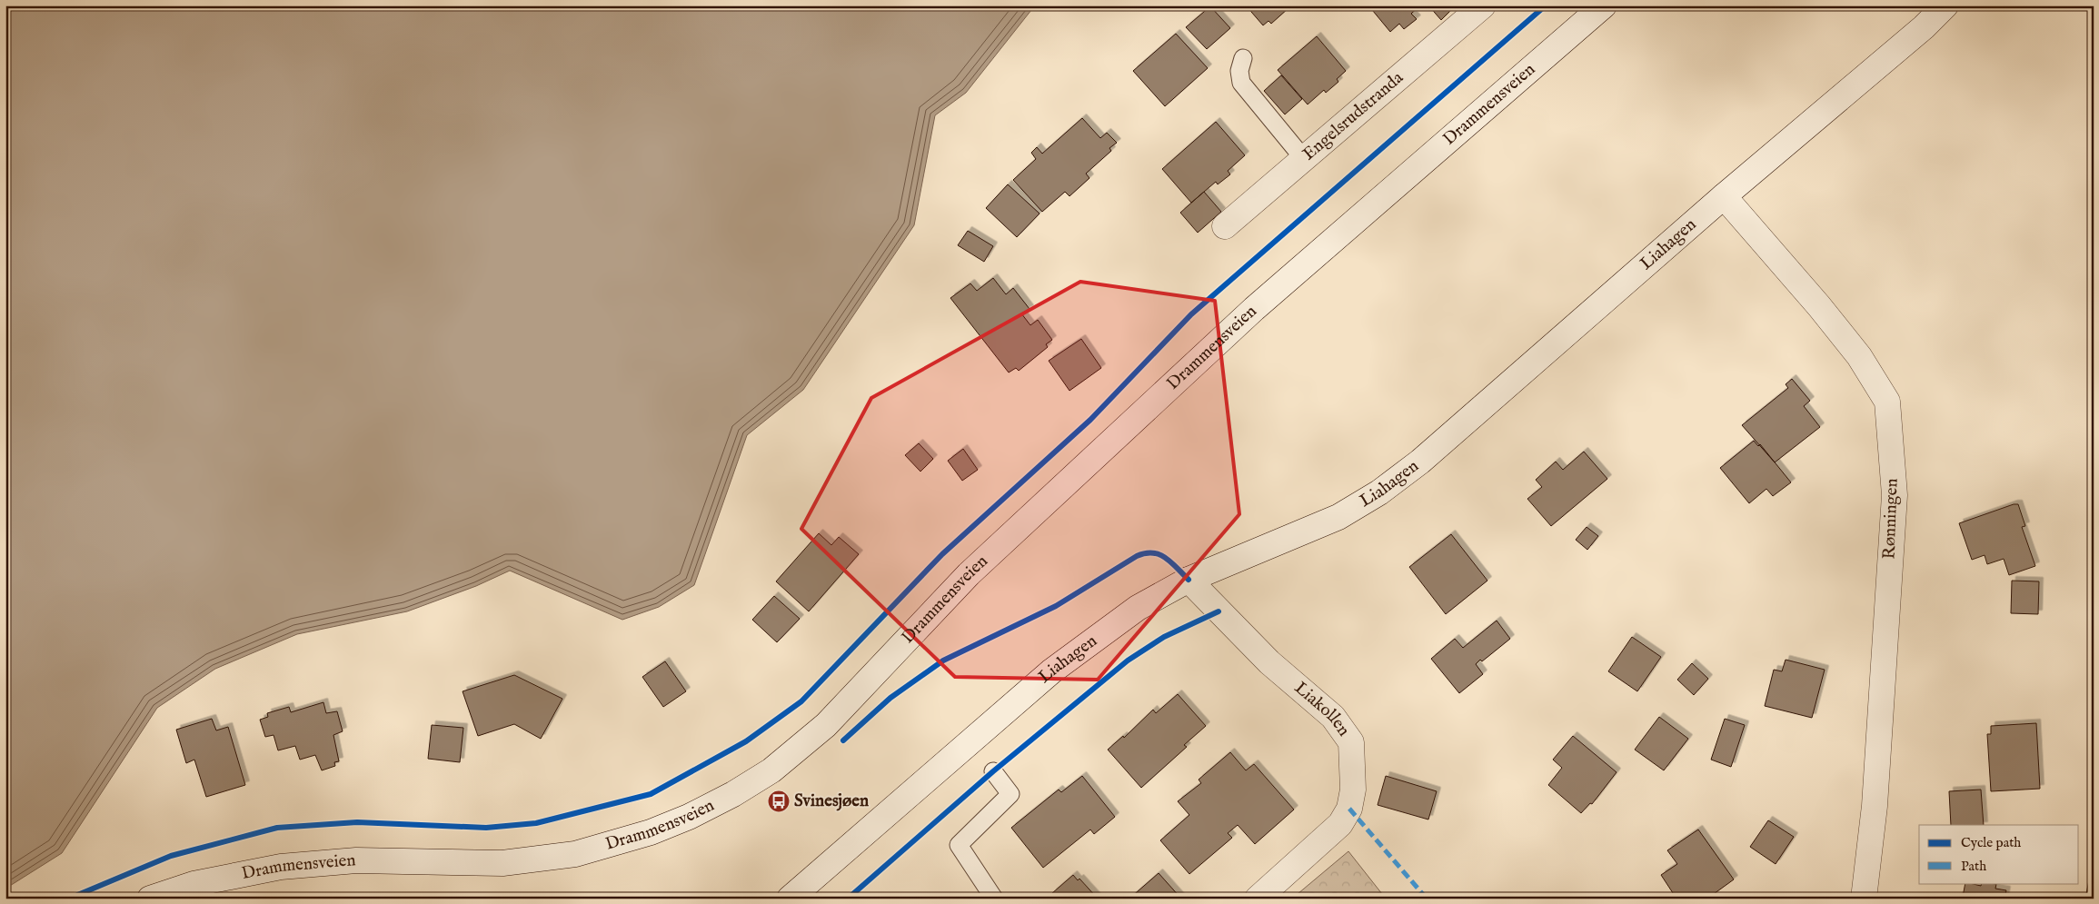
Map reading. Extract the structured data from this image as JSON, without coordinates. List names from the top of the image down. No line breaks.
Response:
{"streets":{"main road":["Drammensveien","Engelsrudstranda","Liahagen","Rønningen","Liakollen"]},"crossings":[["Liahagen","Rønningen"],["Liahagen","Liakollen"]],"places":{"bus stop":["Svinesjøen"]},"legend":["Cycle path","Path"]}
